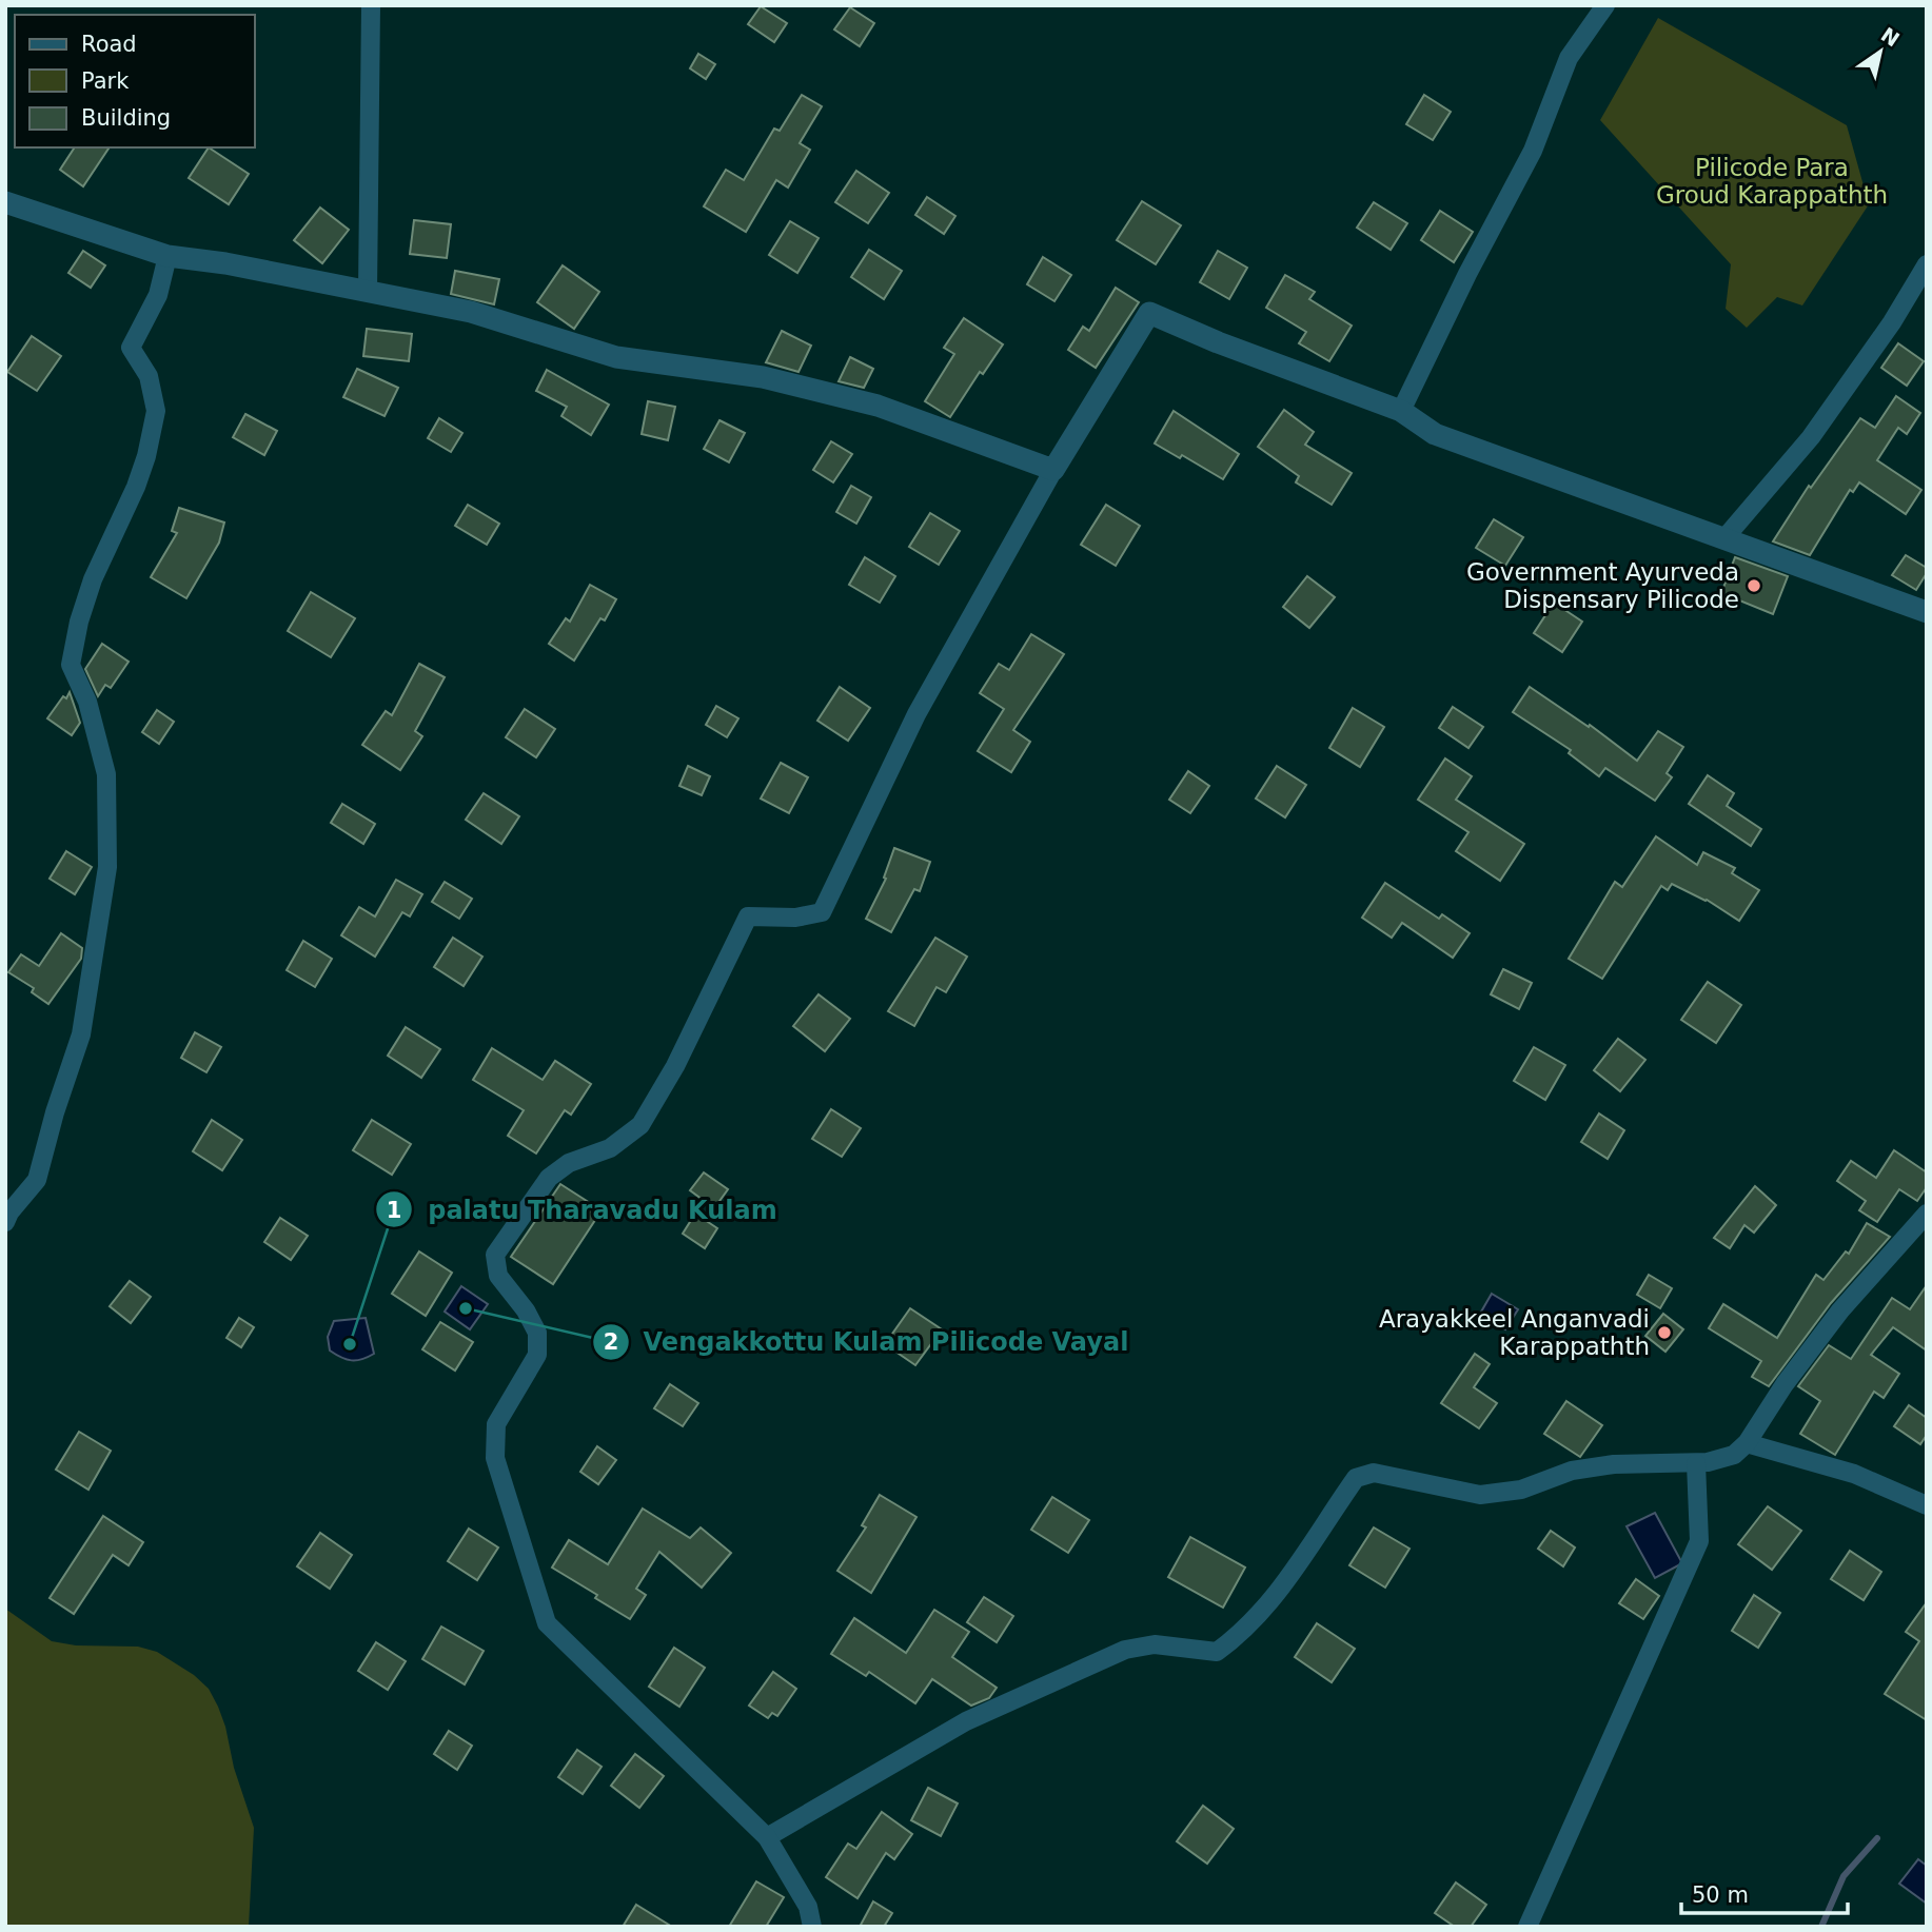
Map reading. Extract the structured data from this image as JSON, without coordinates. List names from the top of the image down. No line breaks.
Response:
{"parks":["Pilicode Para Groud Karappathth"],"places":["Government Ayurveda Dispensary Pilicode","Vengakkottu Kulam Pilicode Vayal","Arayakkeel Anganvadi Karappathth","palatu Tharavadu Kulam"],"legend":["Road","Park","Building"],"scale_bar":"50 m","north":"top right"}
